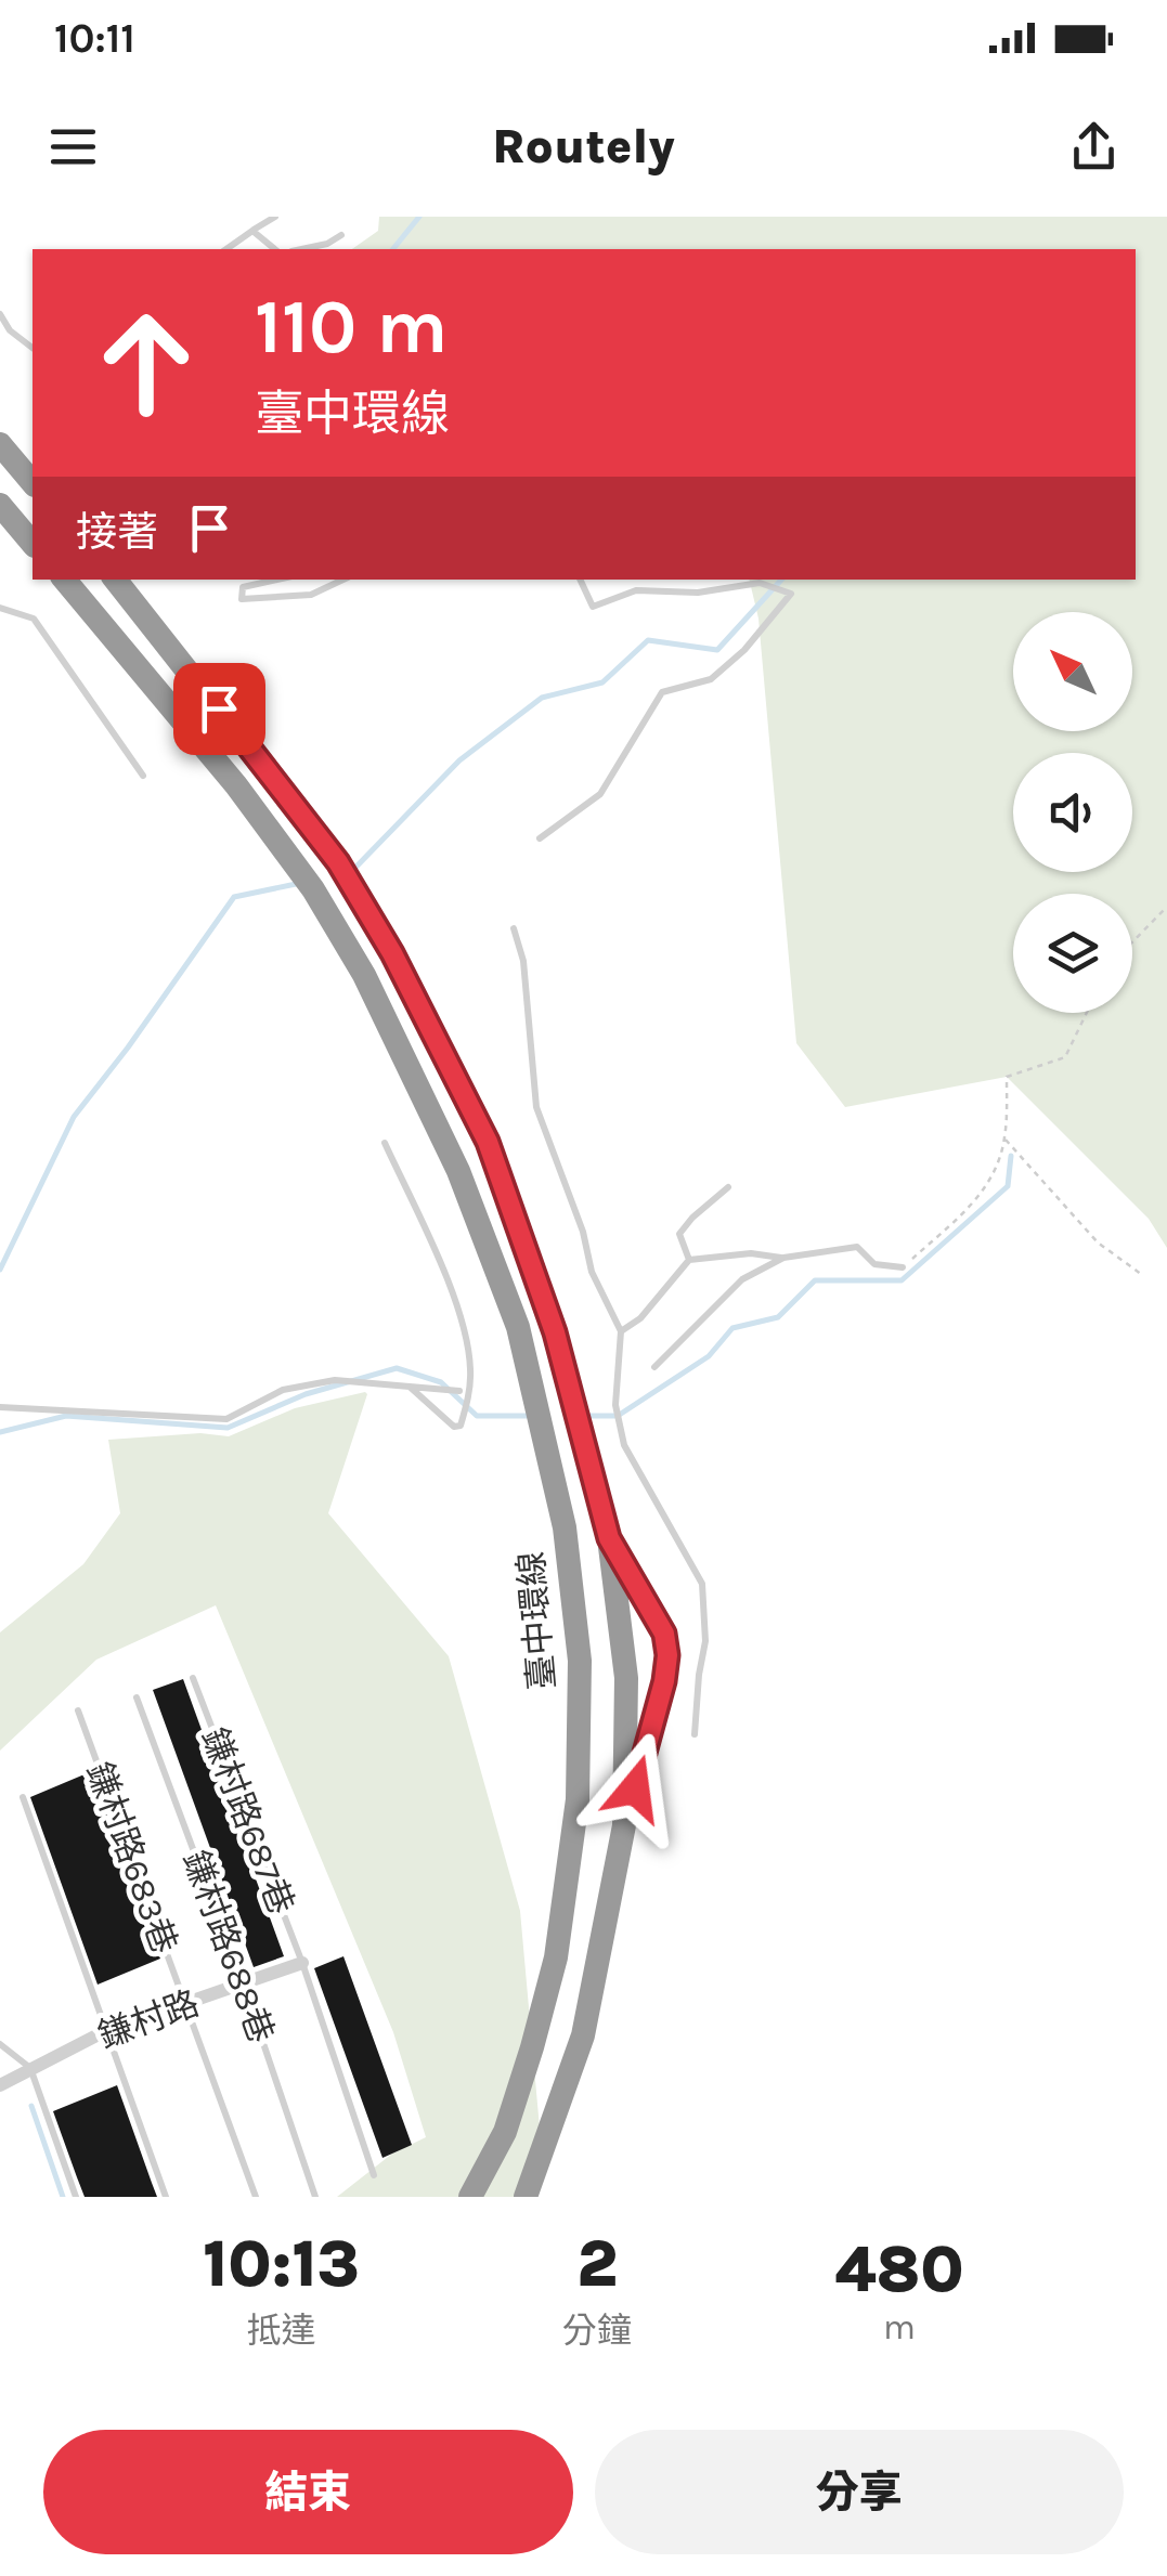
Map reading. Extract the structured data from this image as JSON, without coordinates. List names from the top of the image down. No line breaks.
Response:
{"streets":{"highway":["臺中環線"],"street":["鎌村路"],"lane":["鎌村路687巷","鎌村路683巷","鎌村路688巷"]},"crossings":[["鎌村路687巷","鎌村路"],["鎌村路683巷","鎌村路"],["鎌村路688巷","鎌村路"]],"north":"top left","page":{"status":"10:11","header":"Routely","turn":["110 m","臺中環線"],"then":"接著","eta":["10:13","抵達","2","分鐘","480","m"],"buttons":["結束","分享"]}}
